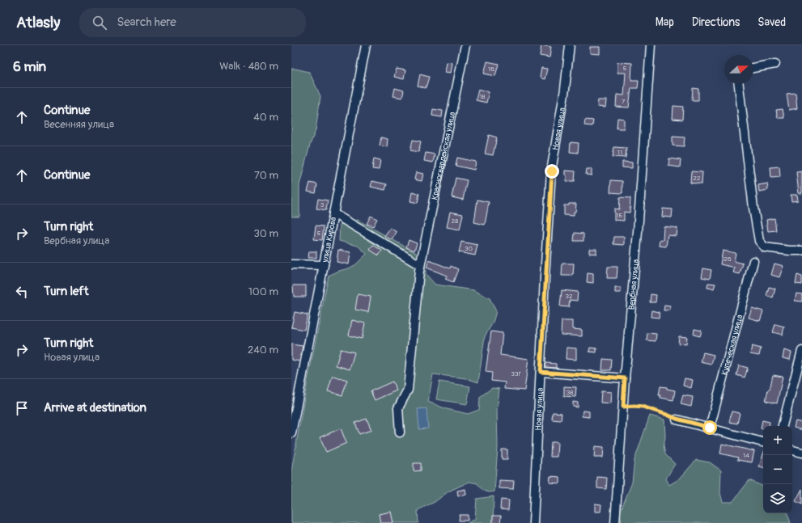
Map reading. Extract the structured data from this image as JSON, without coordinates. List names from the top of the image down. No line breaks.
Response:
{"streets":{"street":["Новая улица","Красногвардейская улица","улица Кирова","Вербная улица","Купеческая улица"]},"house_numbers":["5","16","18","7","11","22","3","15","28","5","30","26","32","33Г","38","14"],"north":"right","page":{"header":"Atlasly","search":"Search here","nav":["Map","Directions","Saved"],"heading":["6 min","Walk · 480 m"],"list":[["Continue","Весенняя улица","40 m"],["Continue","70 m"],["Turn right","Вербная улица","30 m"],["Turn left","100 m"],["Turn right","Новая улица","240 m"],"Arrive at destination"],"map_buttons":["+","−"]}}
